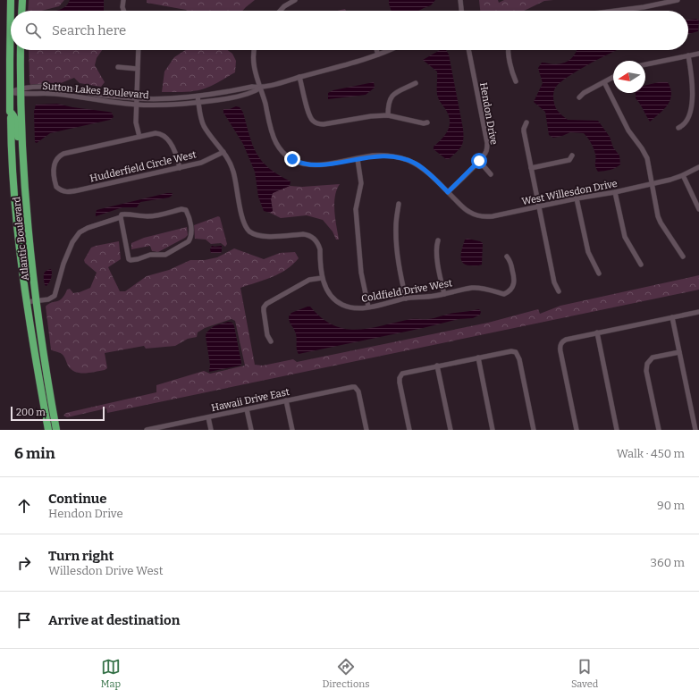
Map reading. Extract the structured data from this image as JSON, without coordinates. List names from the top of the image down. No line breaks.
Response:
{"streets":{"highway":["Atlantic Boulevard"],"street":["Sutton Lakes Boulevard","Hendon Drive","Hudderfield Circle West","West Willesdon Drive","Coldfield Drive West","Hawaii Drive East"]},"crossings":[["Sutton Lakes Boulevard","West Willesdon Drive"],["Sutton Lakes Boulevard","Atlantic Boulevard"],["Sutton Lakes Boulevard","Coldfield Drive West"],["Hendon Drive","West Willesdon Drive"],["Hudderfield Circle West","Coldfield Drive West"]],"scale_bar":"200 m","north":"left","page":{"search":"Search here","scale":"200 m","heading":["6 min","Walk · 450 m"],"list":[["Continue","Hendon Drive","90 m"],["Turn right","Willesdon Drive West","360 m"],"Arrive at destination"],"nav":["Map","Directions","Saved"]}}
